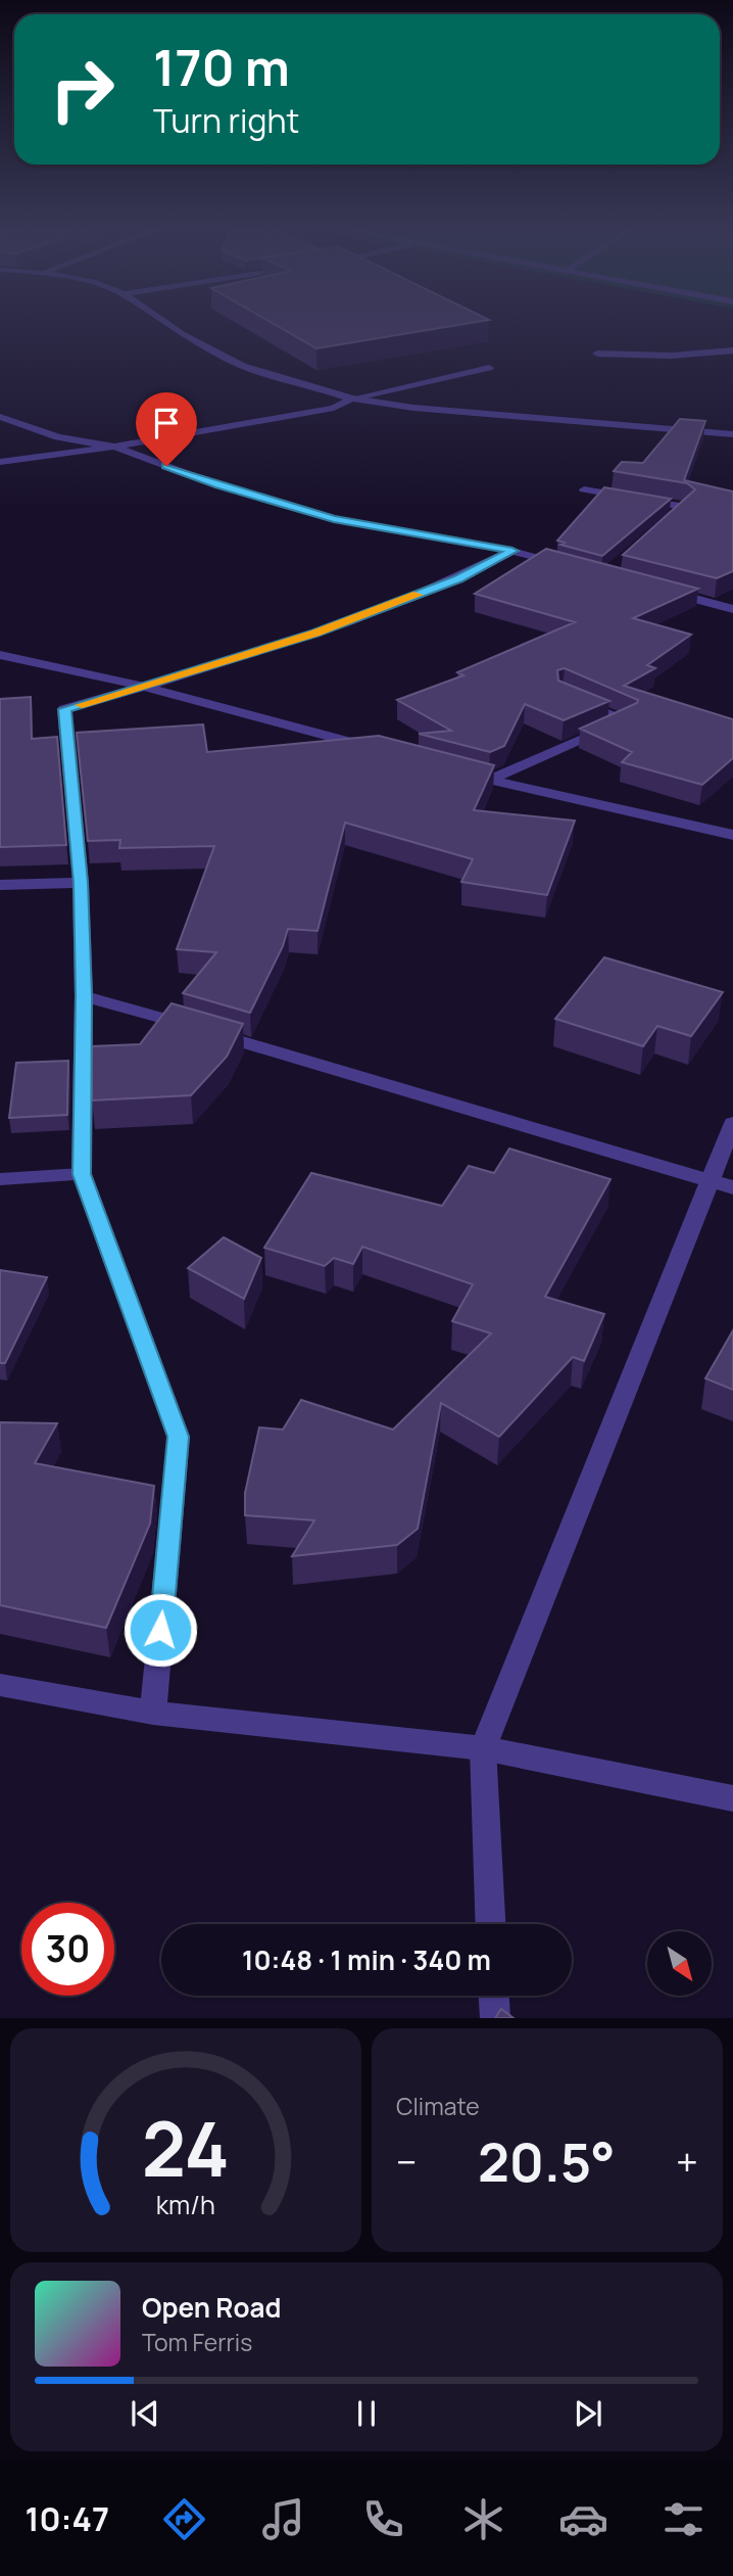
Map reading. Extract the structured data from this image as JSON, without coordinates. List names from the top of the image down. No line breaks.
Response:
{"north":"bottom right","page":{"turn":["170 m","Turn right"],"limit":"30","trip":"10:48 · 1 min · 340 m","tile":"Climate","heat":["−","20.5°","+"],"song":["Open Road","Tom Ferris"],"tabs":"10:47","gauge":["24","km/h"]}}
